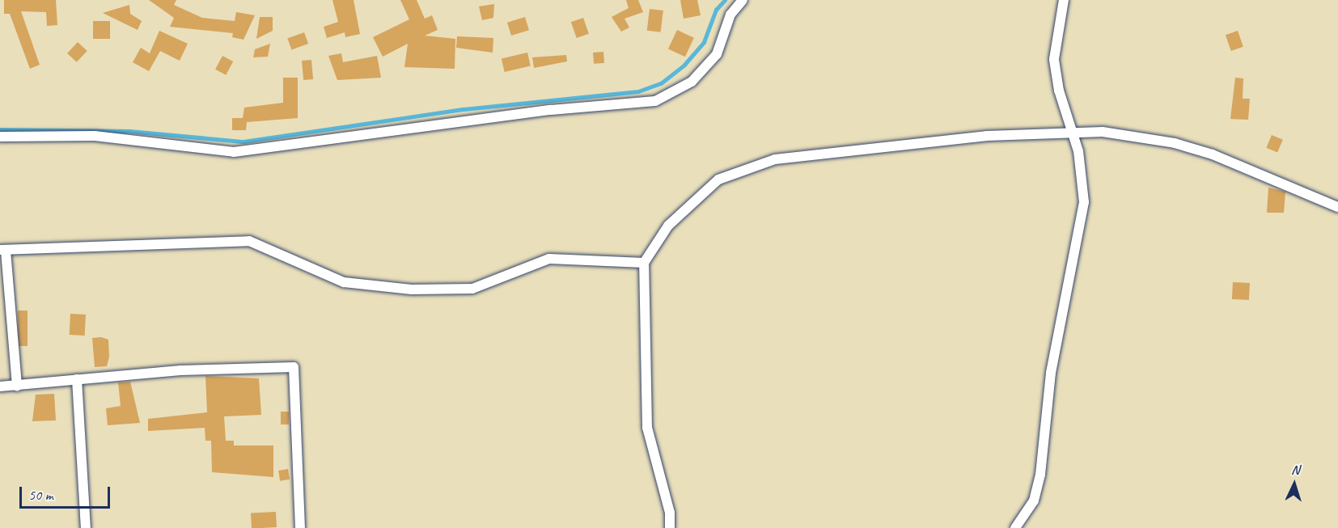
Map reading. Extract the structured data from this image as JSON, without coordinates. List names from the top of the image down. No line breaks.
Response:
{"scale_bar":"50 m","north":"top"}
